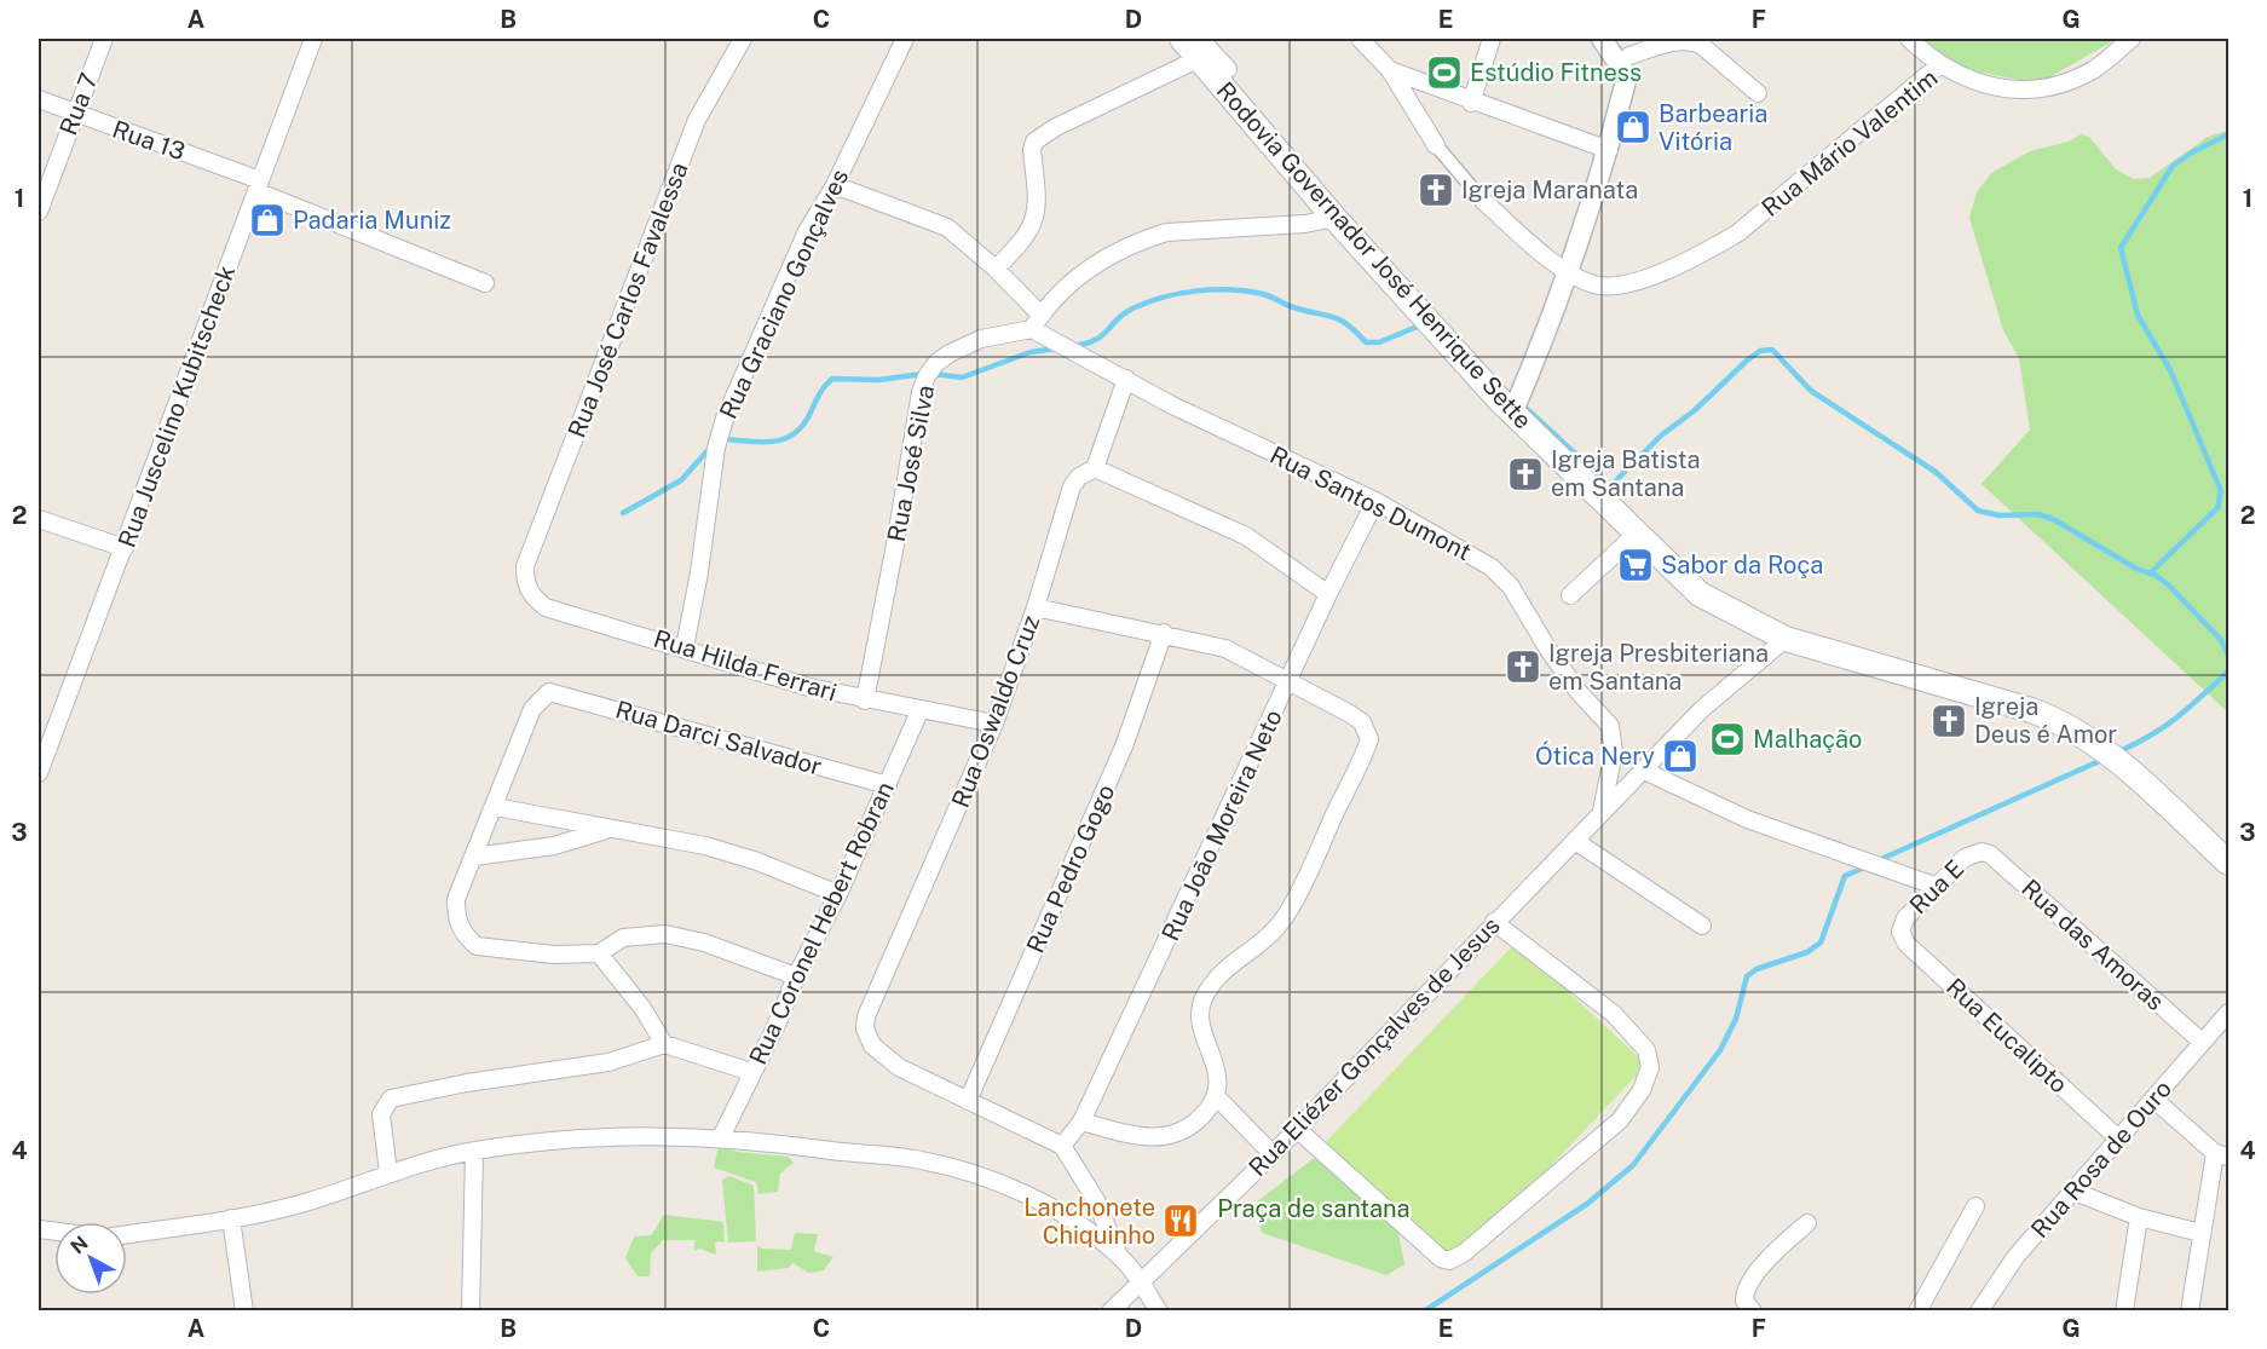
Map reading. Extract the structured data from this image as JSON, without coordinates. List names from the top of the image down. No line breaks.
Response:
{"streets":{"main road":["Rodovia Governador José Henrique Sette"],"street":["Rua 7","Rua 13","Rua Mário Valentim","Rua Graciano Gonçalves","Rua José Carlos Favalessa","Rua Juscelino Kubitscheck","Rua José Silva","Rua Santos Dumont","Rua Hilda Ferrari","Rua Oswaldo Cruz","Rua Darci Salvador","Rua João Moreira Neto","Rua Pedro Gogo","Rua E","Rua Coronel Hebert Robran","Rua das Amoras","Rua Eucalipto","Rua Eliézer Gonçalves de Jesus","Rua Rosa de Ouro"]},"crossings":[["Rua 7","Rua 13"],["Rua 13","Rua Juscelino Kubitscheck"],["Rodovia Governador José Henrique Sette","Rua Eliézer Gonçalves de Jesus"],["Rua Graciano Gonçalves","Rua Santos Dumont"],["Rua Graciano Gonçalves","Rua Hilda Ferrari"],["Rua José Carlos Favalessa","Rua Hilda Ferrari"],["Rua José Silva","Rua Santos Dumont"],["Rua José Silva","Rua Hilda Ferrari"],["Rua Santos Dumont","Rua Oswaldo Cruz"],["Rua Santos Dumont","Rua João Moreira Neto"],["Rua Santos Dumont","Rua Eliézer Gonçalves de Jesus"],["Rua Hilda Ferrari","Rua Oswaldo Cruz"],["Rua Hilda Ferrari","Rua Coronel Hebert Robran"],["Rua Oswaldo Cruz","Rua Pedro Gogo"],["Rua Darci Salvador","Rua Coronel Hebert Robran"],["Rua E","Rua das Amoras"],["Rua E","Rua Eucalipto"],["Rua das Amoras","Rua Rosa de Ouro"],["Rua Eucalipto","Rua Rosa de Ouro"]],"parks":["Praça de santana"],"places":{"sports":["Estúdio Fitness","Malhação"],"shop":["Barbearia Vitória","Padaria Muniz","Ótica Nery"],"church":["Igreja Maranata","Igreja Batista em Santana","Igreja Presbiteriana em Santana","Igreja Deus é Amor"],"supermarket":["Sabor da Roça"],"restaurant":["Lanchonete Chiquinho"]},"north":"top left","grid":{"columns":["A","B","C","D","E","F","G"],"rows":["1","2","3","4"]}}
